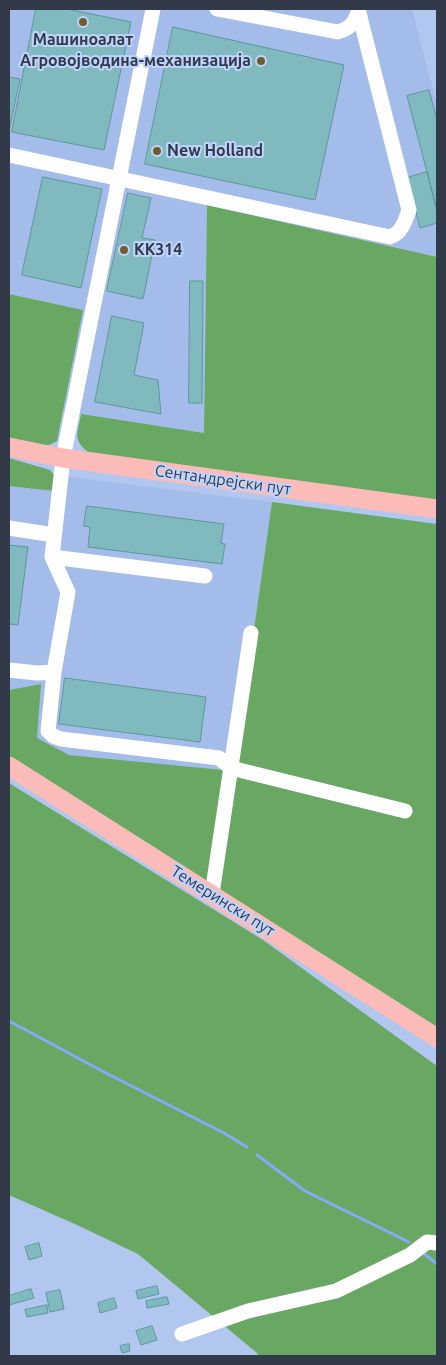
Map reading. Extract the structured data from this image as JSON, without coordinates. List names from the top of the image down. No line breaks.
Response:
{"streets":{"main road":["Сентандрејски пут","Темерински пут"]},"places":["Машиноалат","Агровојводина-механизација","New Holland","КК314"]}
